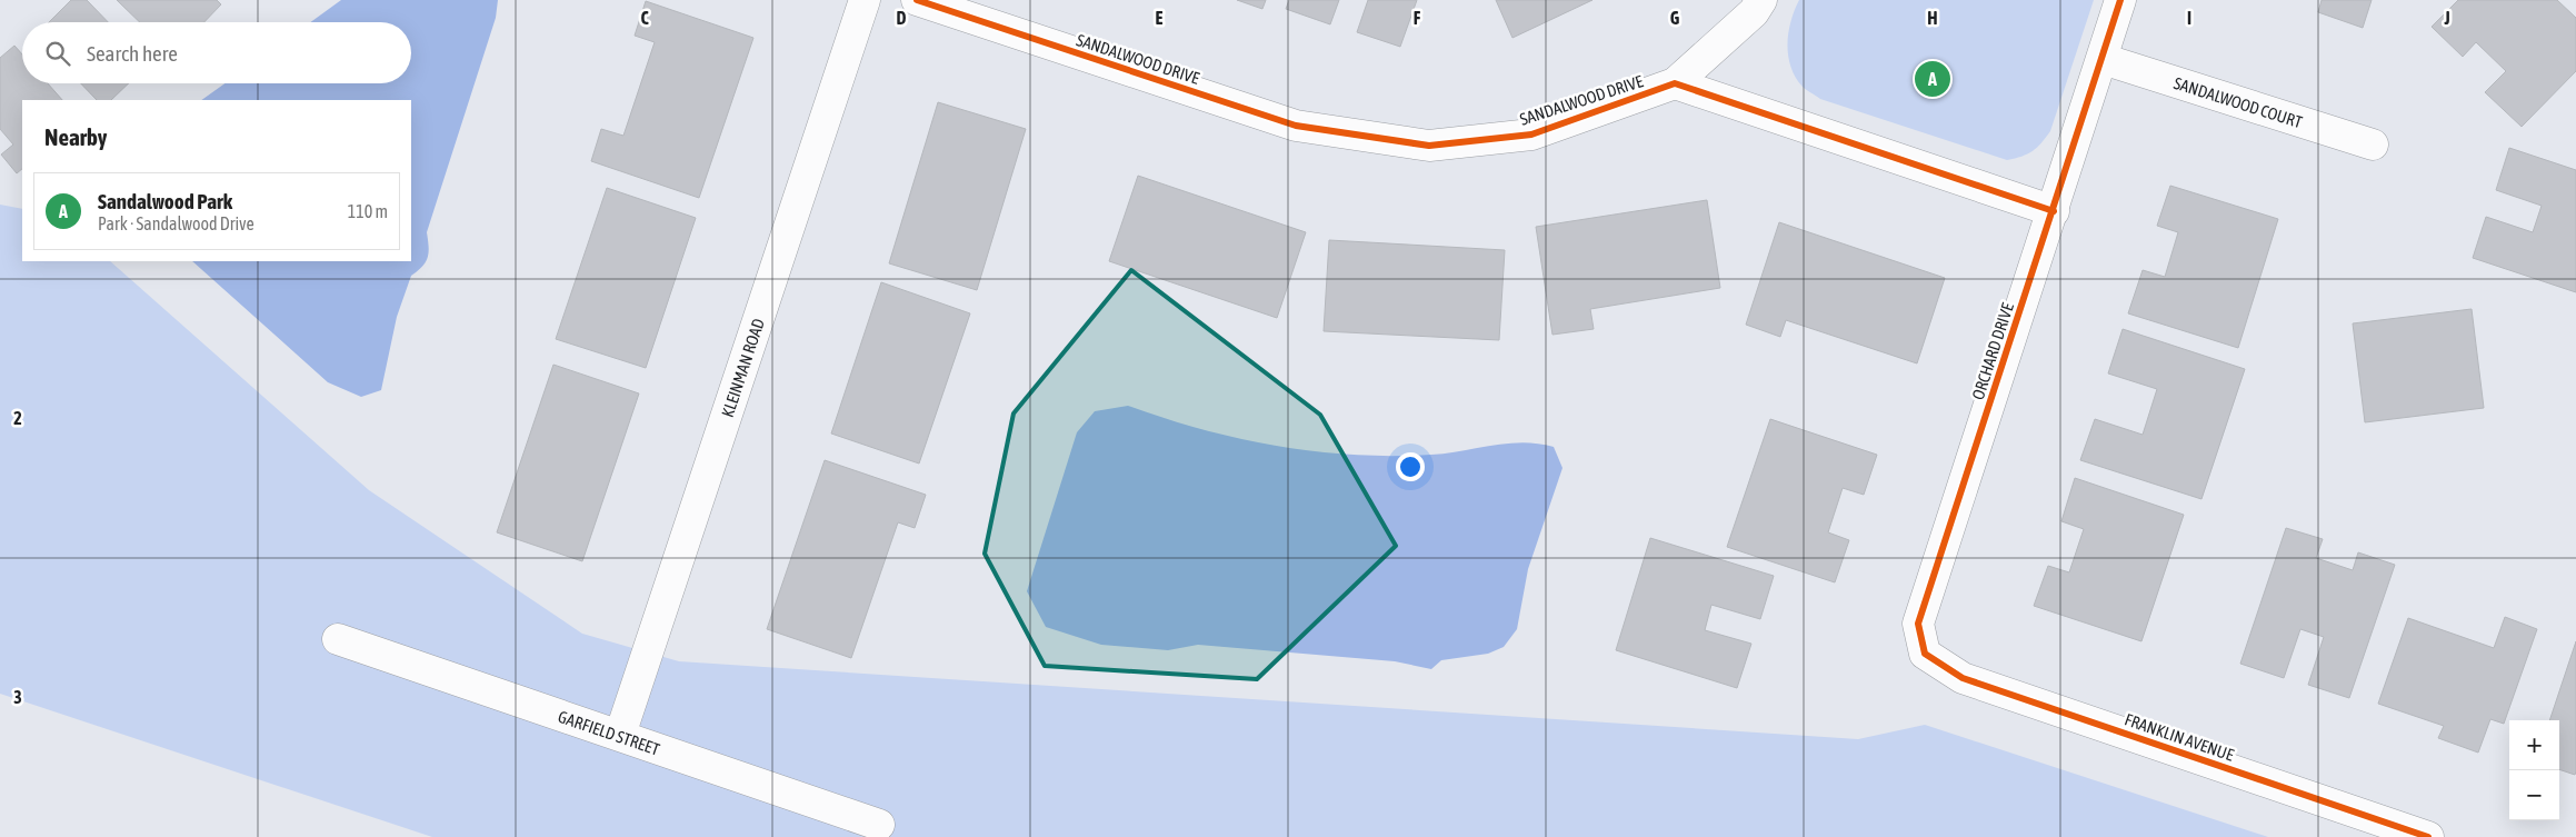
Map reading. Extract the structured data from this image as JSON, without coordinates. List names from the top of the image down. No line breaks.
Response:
{"streets":{"street":["SANDALWOOD DRIVE","SANDALWOOD COURT","ORCHARD DRIVE","KLEINMAN ROAD","GARFIELD STREET","FRANKLIN AVENUE"]},"crossings":[["SANDALWOOD COURT","ORCHARD DRIVE"],["ORCHARD DRIVE","FRANKLIN AVENUE"],["KLEINMAN ROAD","GARFIELD STREET"]],"page":{"search":"Search here","pins":"A","heading":"Nearby","list":[{"mark":"A","name":"Sandalwood Park","note":"Park · Sandalwood Drive","value":"110 m"}],"map_buttons":["+","−"]},"grid":{"columns":["C","D","E","F","G","H","I","J"],"rows":["2","3"]}}
